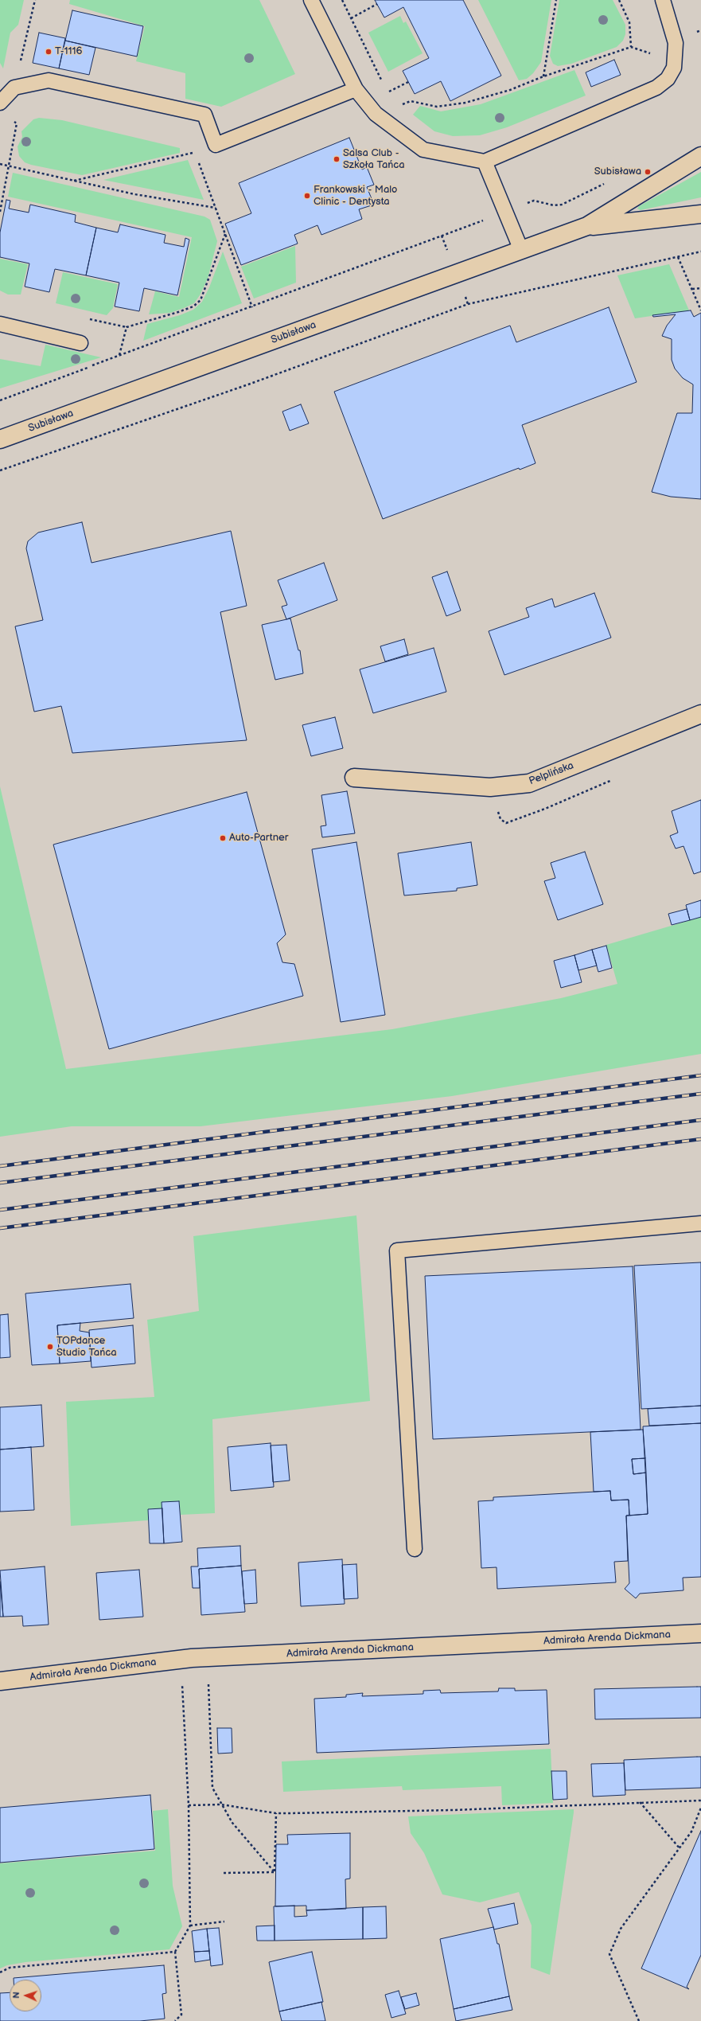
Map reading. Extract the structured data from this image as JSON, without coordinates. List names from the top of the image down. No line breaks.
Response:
{"streets":{"street":["Subisława","Pelplińska","Admirała Arenda Dickmana"]},"places":["T-1116","Salsa Club - Szkoła Tańca","Subisława","Frankowski - Malo Clinic - Dentysta","Auto-Partner","TOPdance Studio Tańca"],"north":"left"}
